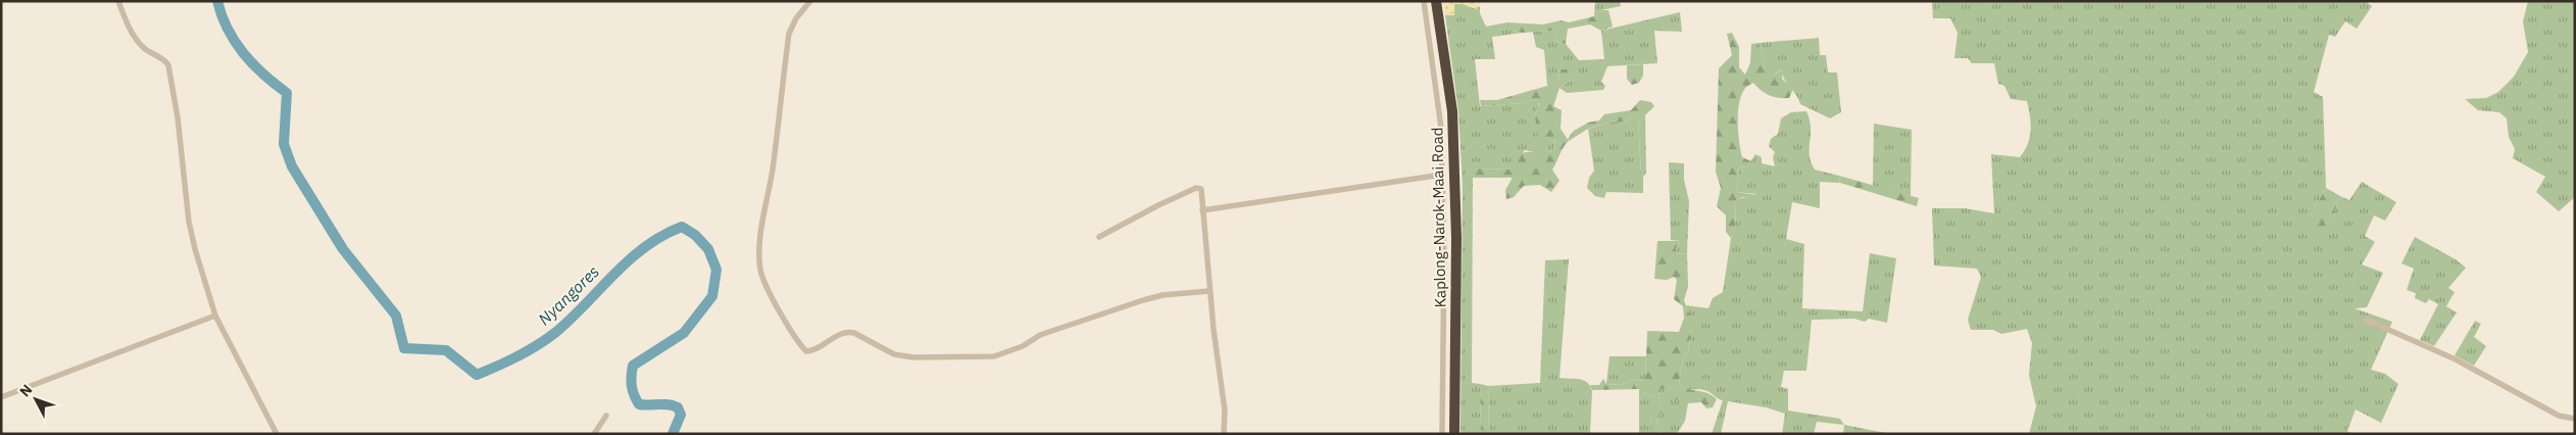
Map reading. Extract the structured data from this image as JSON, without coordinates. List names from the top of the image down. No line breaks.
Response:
{"streets":{"highway":["Kaplong-Narok-Maai Road"]},"water":["Nyangores"],"north":"top left"}
